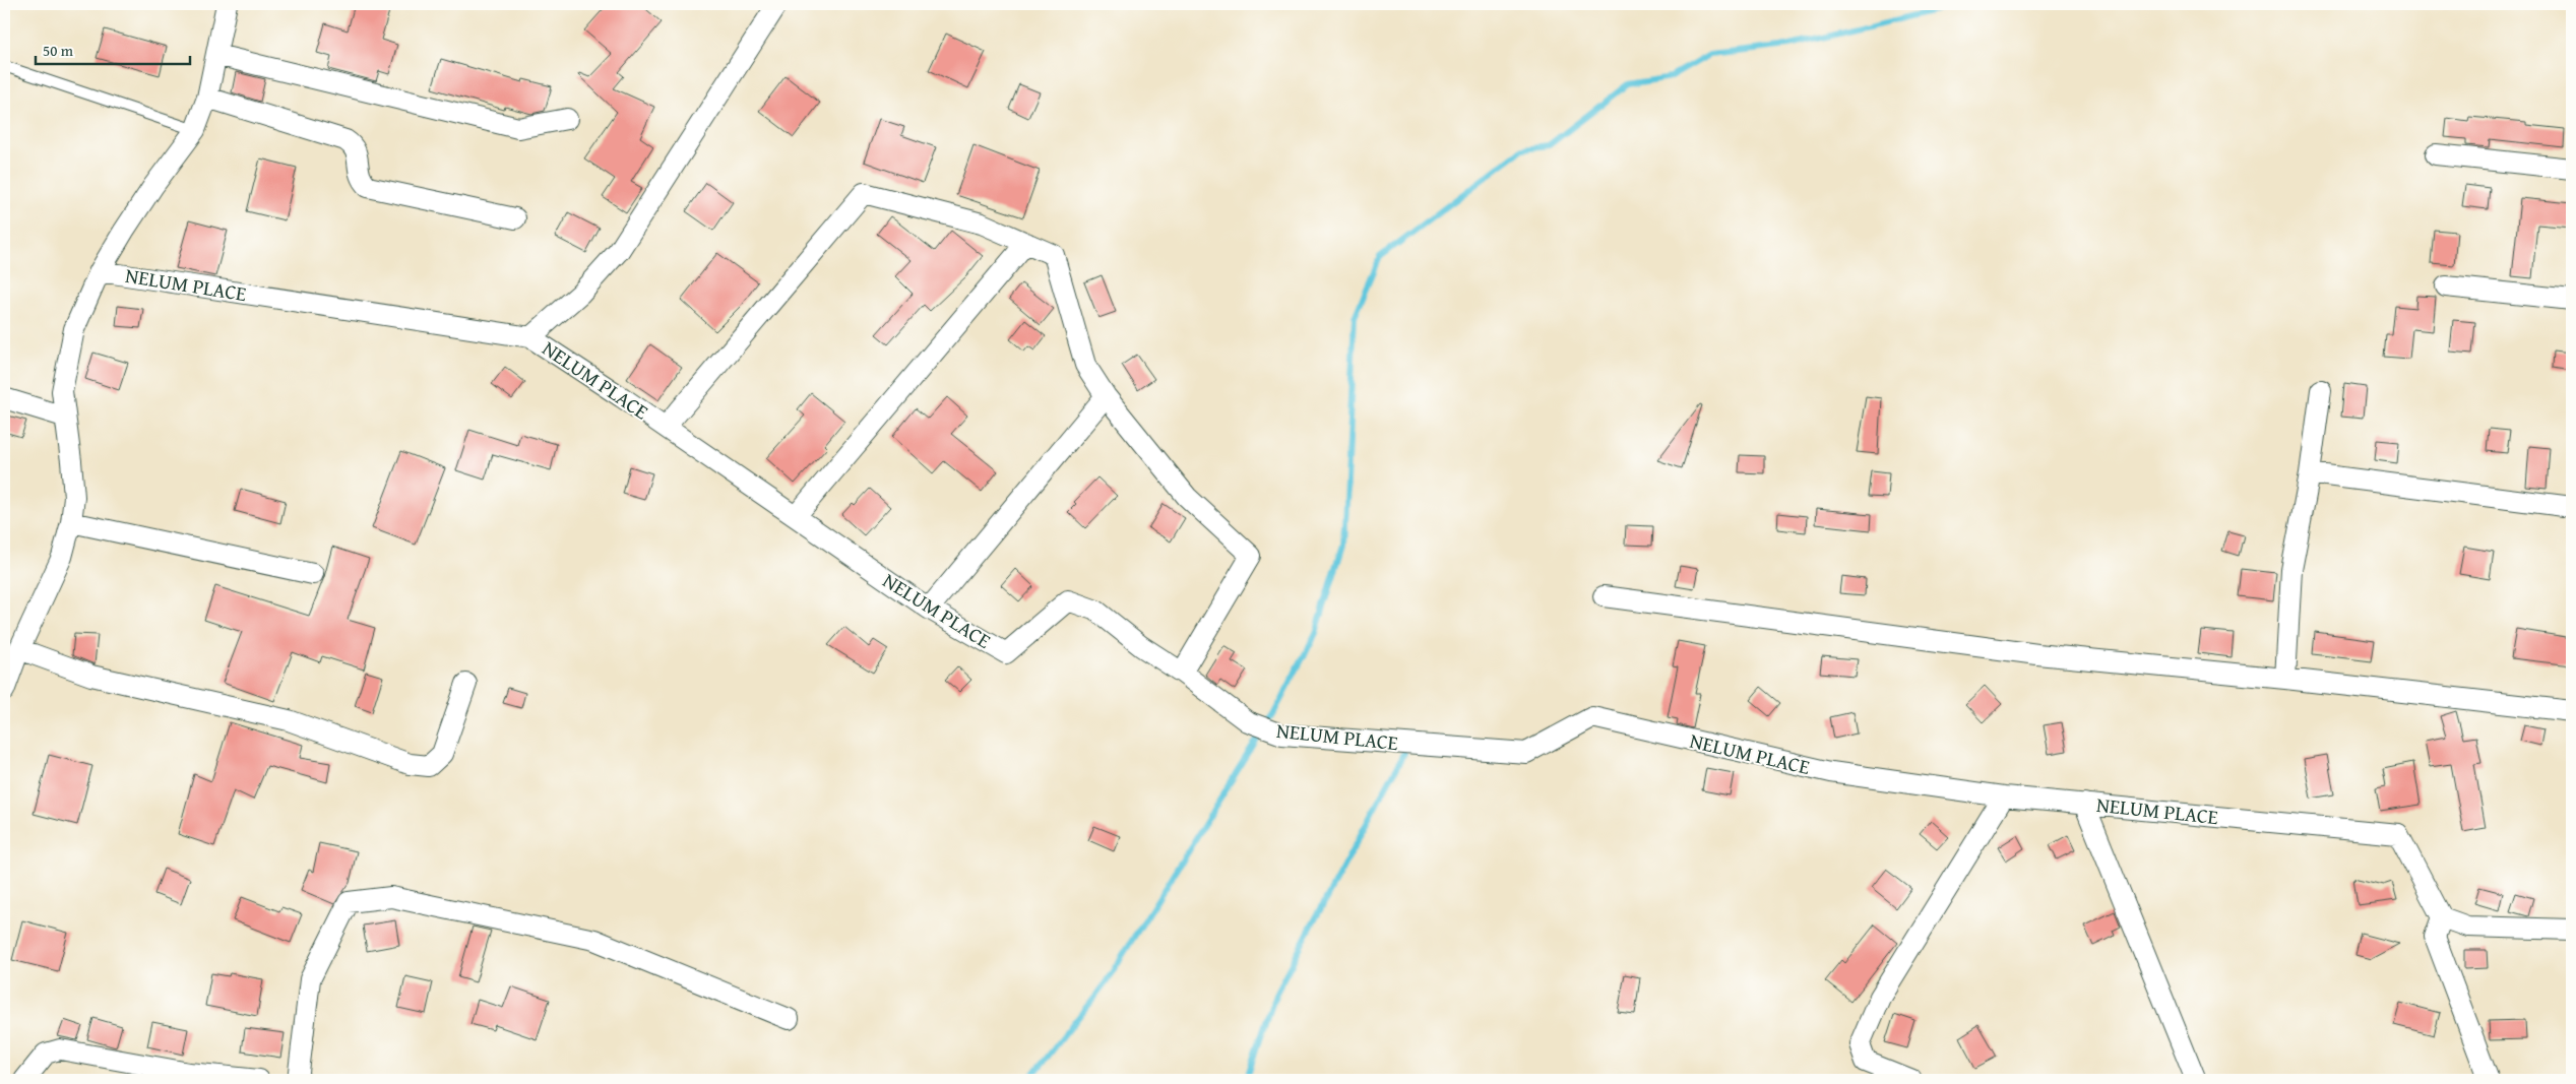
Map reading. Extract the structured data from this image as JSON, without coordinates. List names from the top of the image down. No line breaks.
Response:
{"streets":{"street":["NELUM PLACE"]},"scale_bar":"50 m"}
